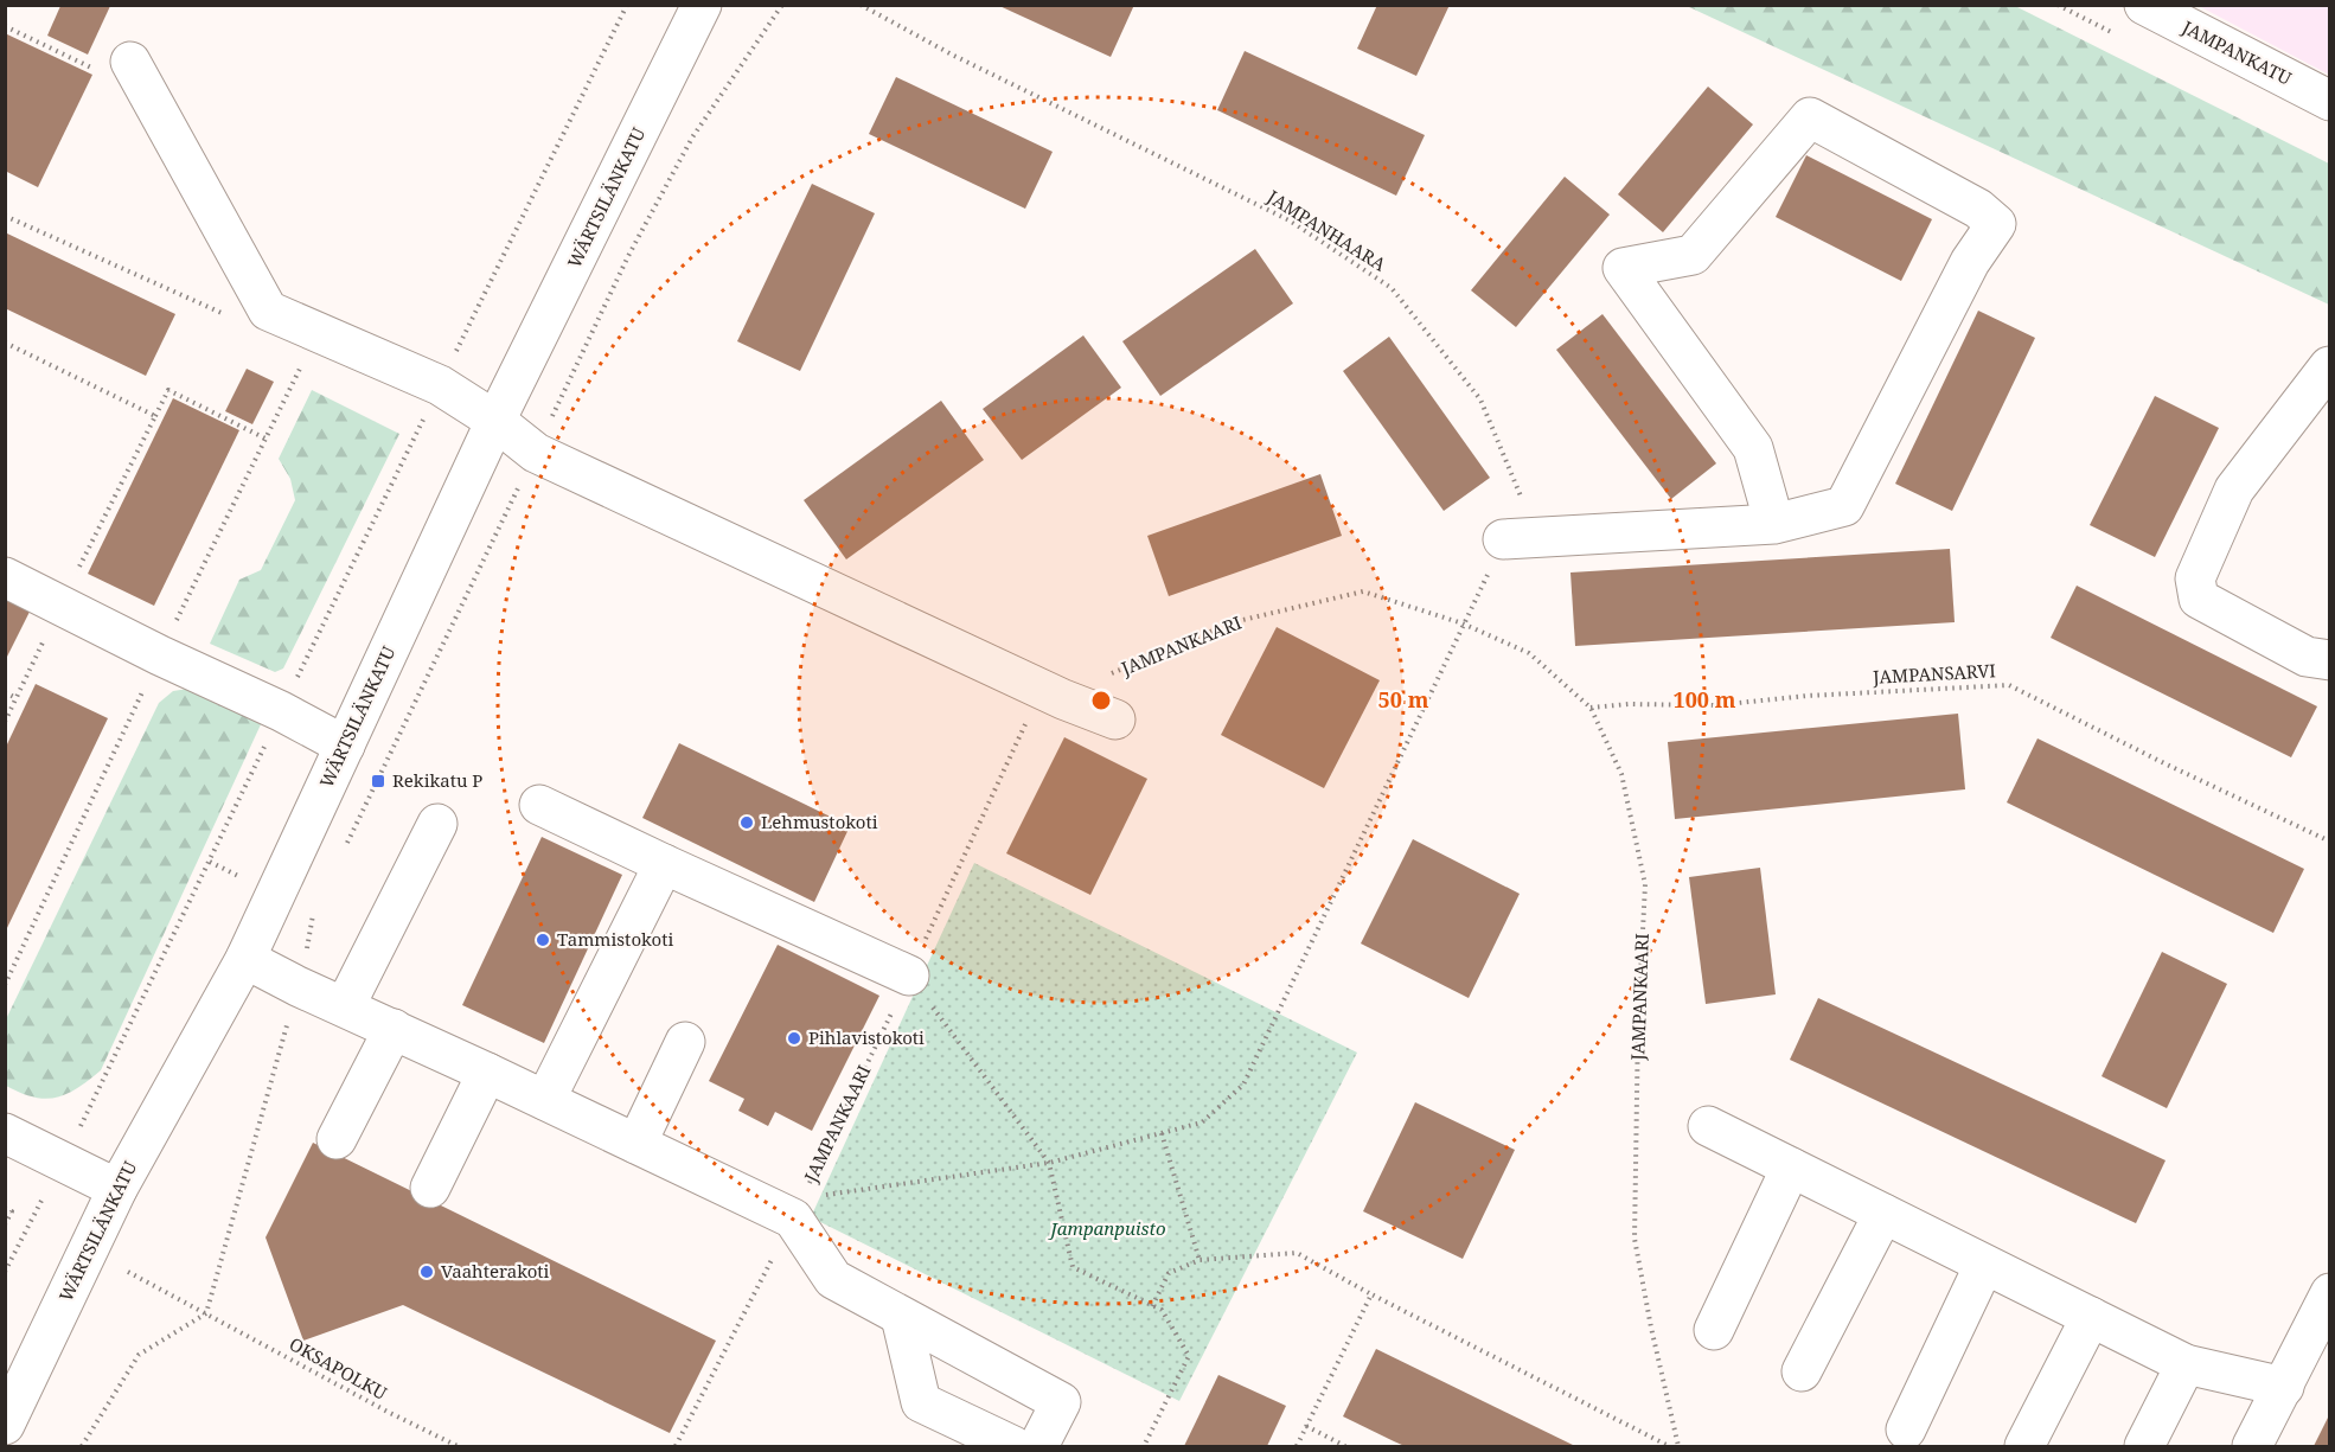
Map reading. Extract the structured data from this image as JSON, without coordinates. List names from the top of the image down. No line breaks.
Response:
{"streets":{"street":["JAMPANKATU","WÄRTSILÄNKATU"],"path":["JAMPANHAARA","JAMPANKAARI","JAMPANSARVI","OKSAPOLKU"]},"crossings":[["JAMPANHAARA","JAMPANKAARI"],["JAMPANKAARI","JAMPANSARVI"]],"parks":["Jampanpuisto"],"places":{"transit":["Rekikatu P"],"other":["Lehmustokoti","Tammistokoti","Pihlavistokoti","Vaahterakoti"]},"rings":["50 m","100 m"]}
